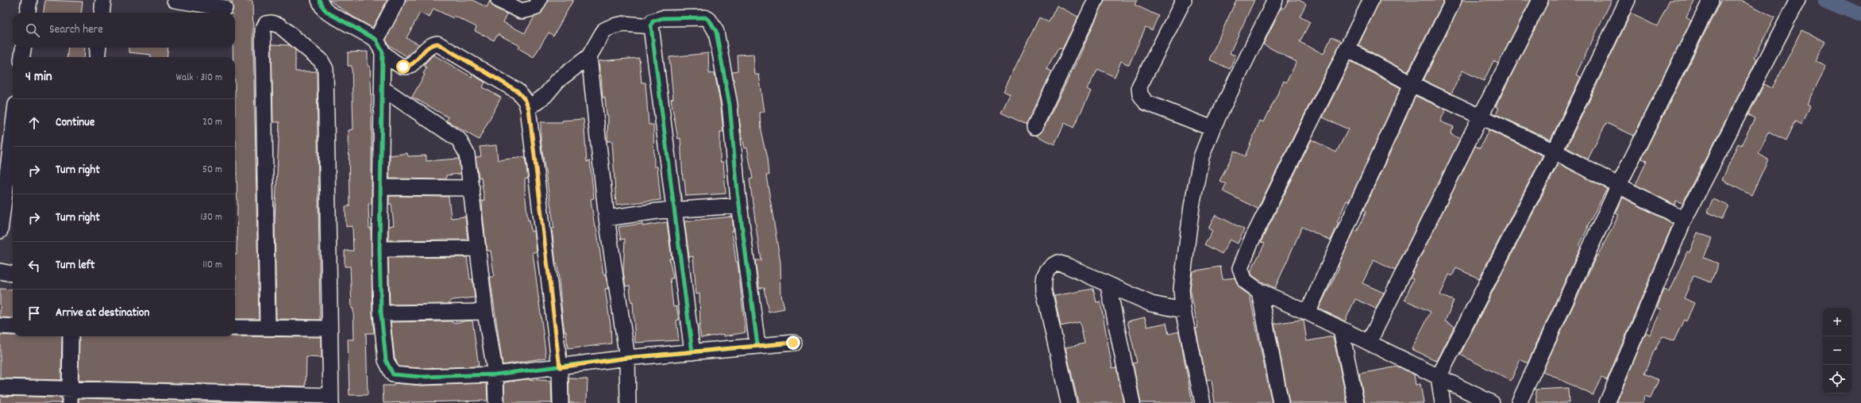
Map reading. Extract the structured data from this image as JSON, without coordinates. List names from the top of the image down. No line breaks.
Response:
{"page":{"search":"Search here","heading":["4 min","Walk · 310 m"],"list":[["Continue","20 m"],["Turn right","50 m"],["Turn right","130 m"],["Turn left","110 m"],"Arrive at destination"],"map_buttons":["+","−"]}}
